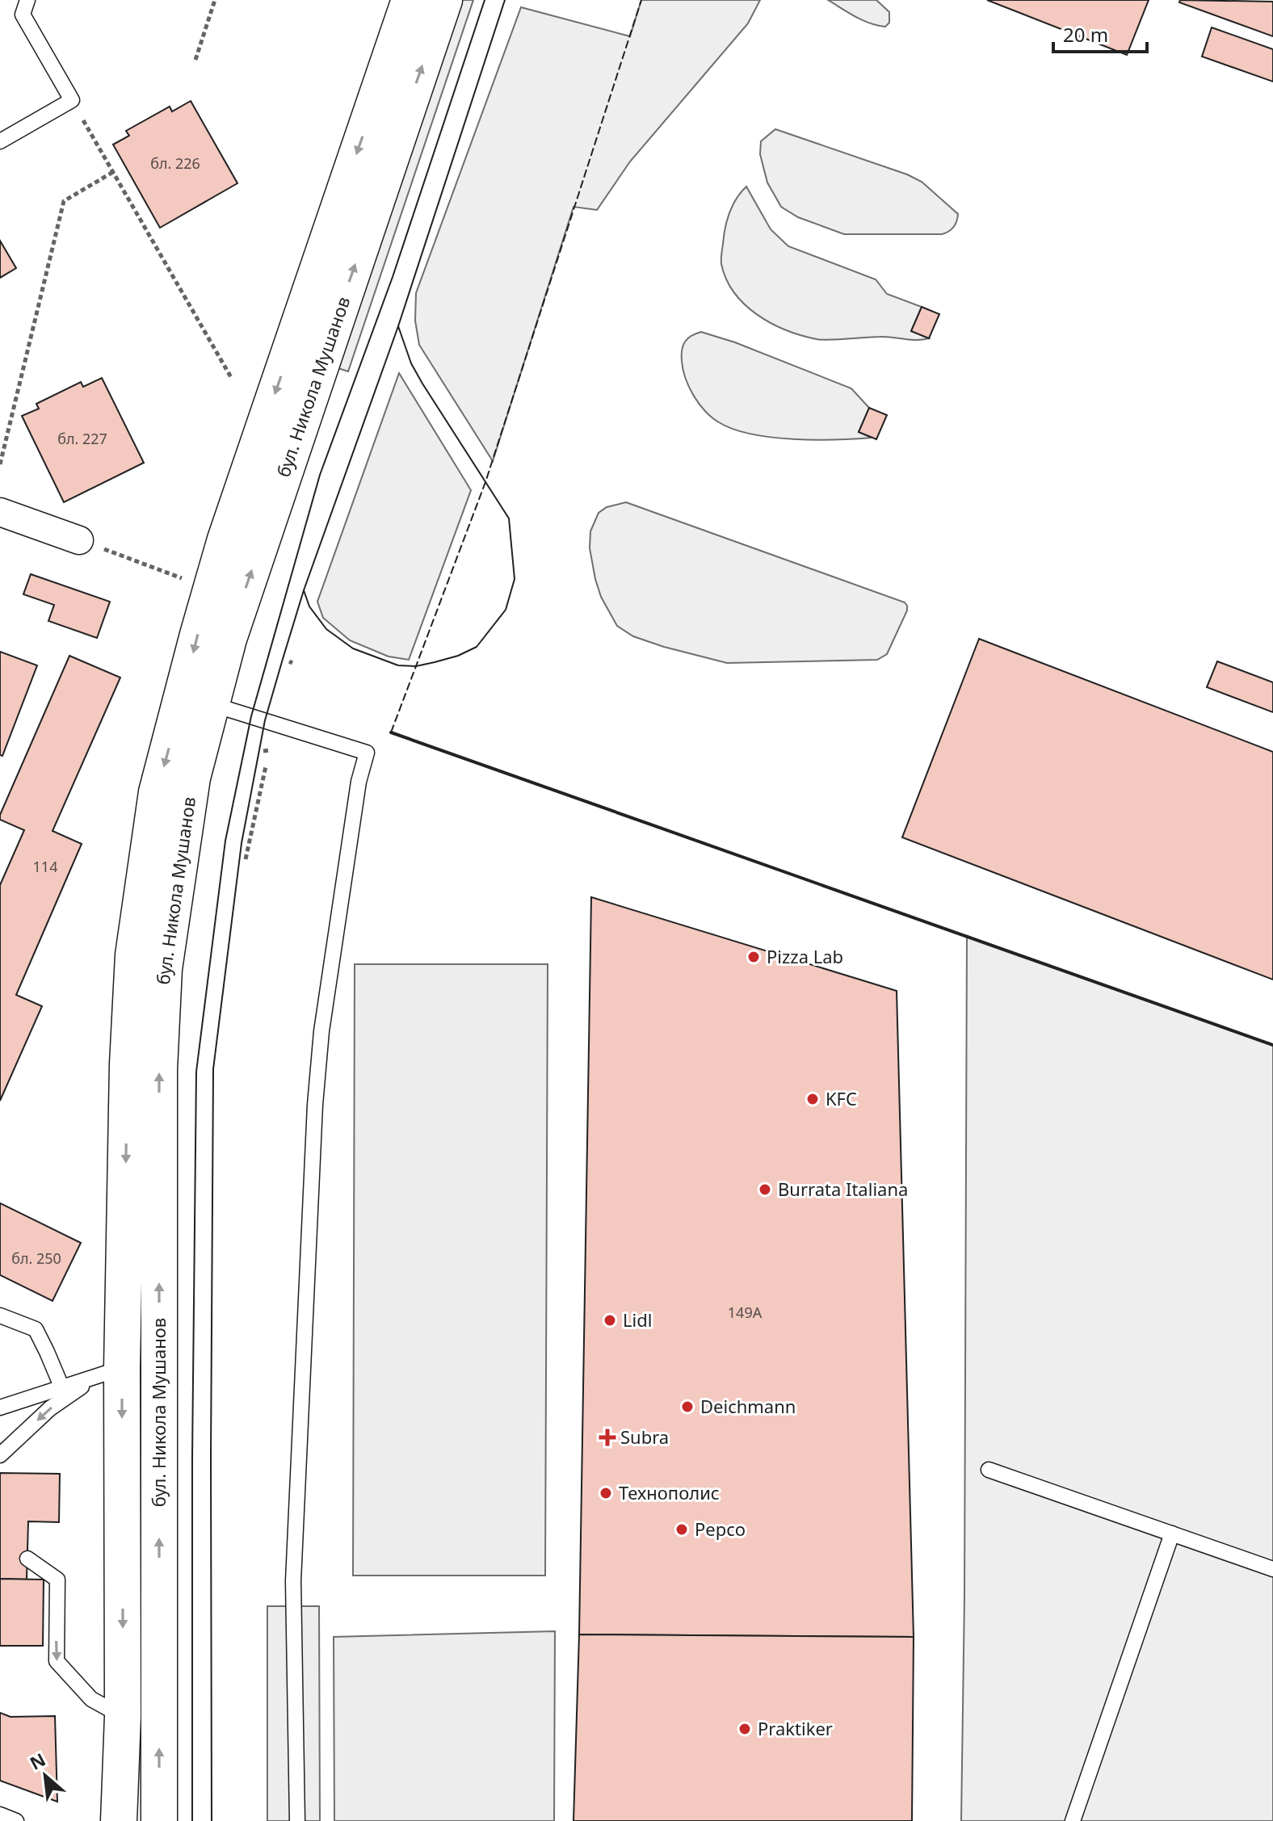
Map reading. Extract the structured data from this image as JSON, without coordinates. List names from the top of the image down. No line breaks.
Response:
{"streets":{"main road":["бул. Никола Мушанов"]},"places":{"other":["Pizza Lab","KFC","Burrata Italiana","Lidl","Deichmann","Технополис","Pepco","Praktiker"],"health":["Subra"]},"house_numbers":["бл. 226","бл. 227","114","бл. 250","149А"],"scale_bar":"20 m","north":"top left"}
